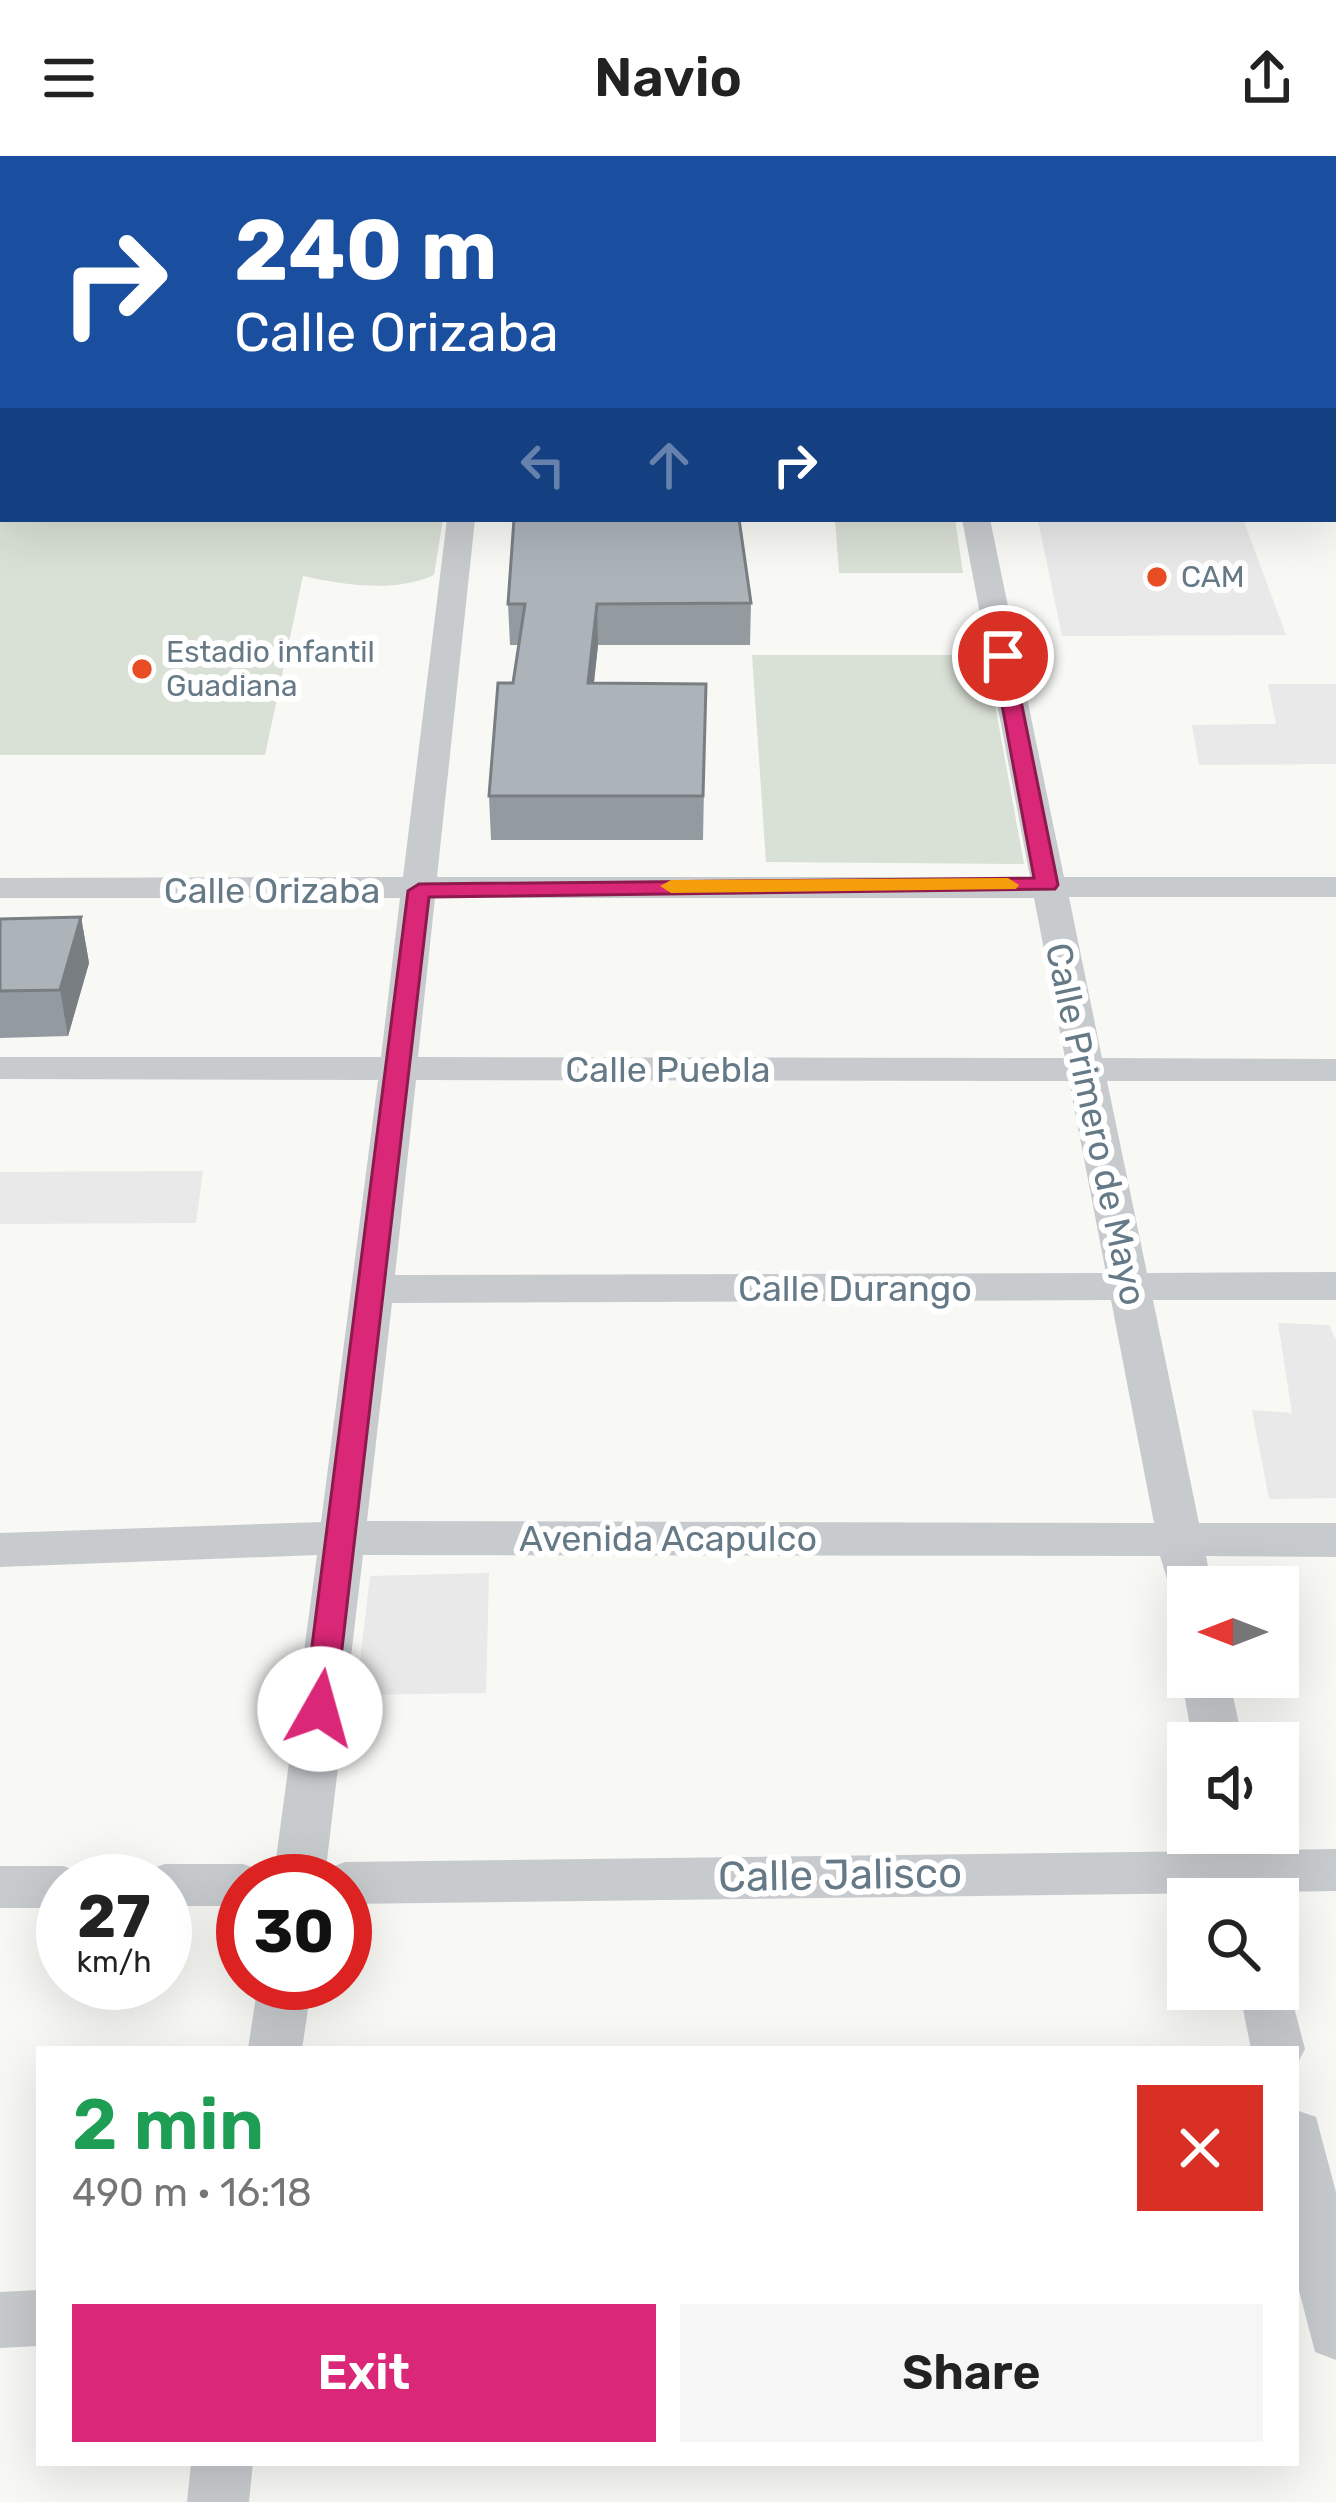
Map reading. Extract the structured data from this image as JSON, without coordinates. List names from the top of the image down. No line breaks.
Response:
{"streets":{"street":["Calle Orizaba","Calle Puebla","Calle Primero de Mayo","Calle Durango","Avenida Acapulco","Calle Jalisco"]},"crossings":[["Calle Orizaba","Calle Primero de Mayo"],["Calle Puebla","Calle Primero de Mayo"],["Calle Primero de Mayo","Calle Durango"],["Calle Primero de Mayo","Avenida Acapulco"]],"places":["CAM","Estadio infantil Guadiana"],"north":"left","page":{"header":"Navio","turn":["240 m","Calle Orizaba"],"speed":"27 km/h","limit":"30","heading":["2 min","490 m · 16:18"],"buttons":["Exit","Share"]}}
